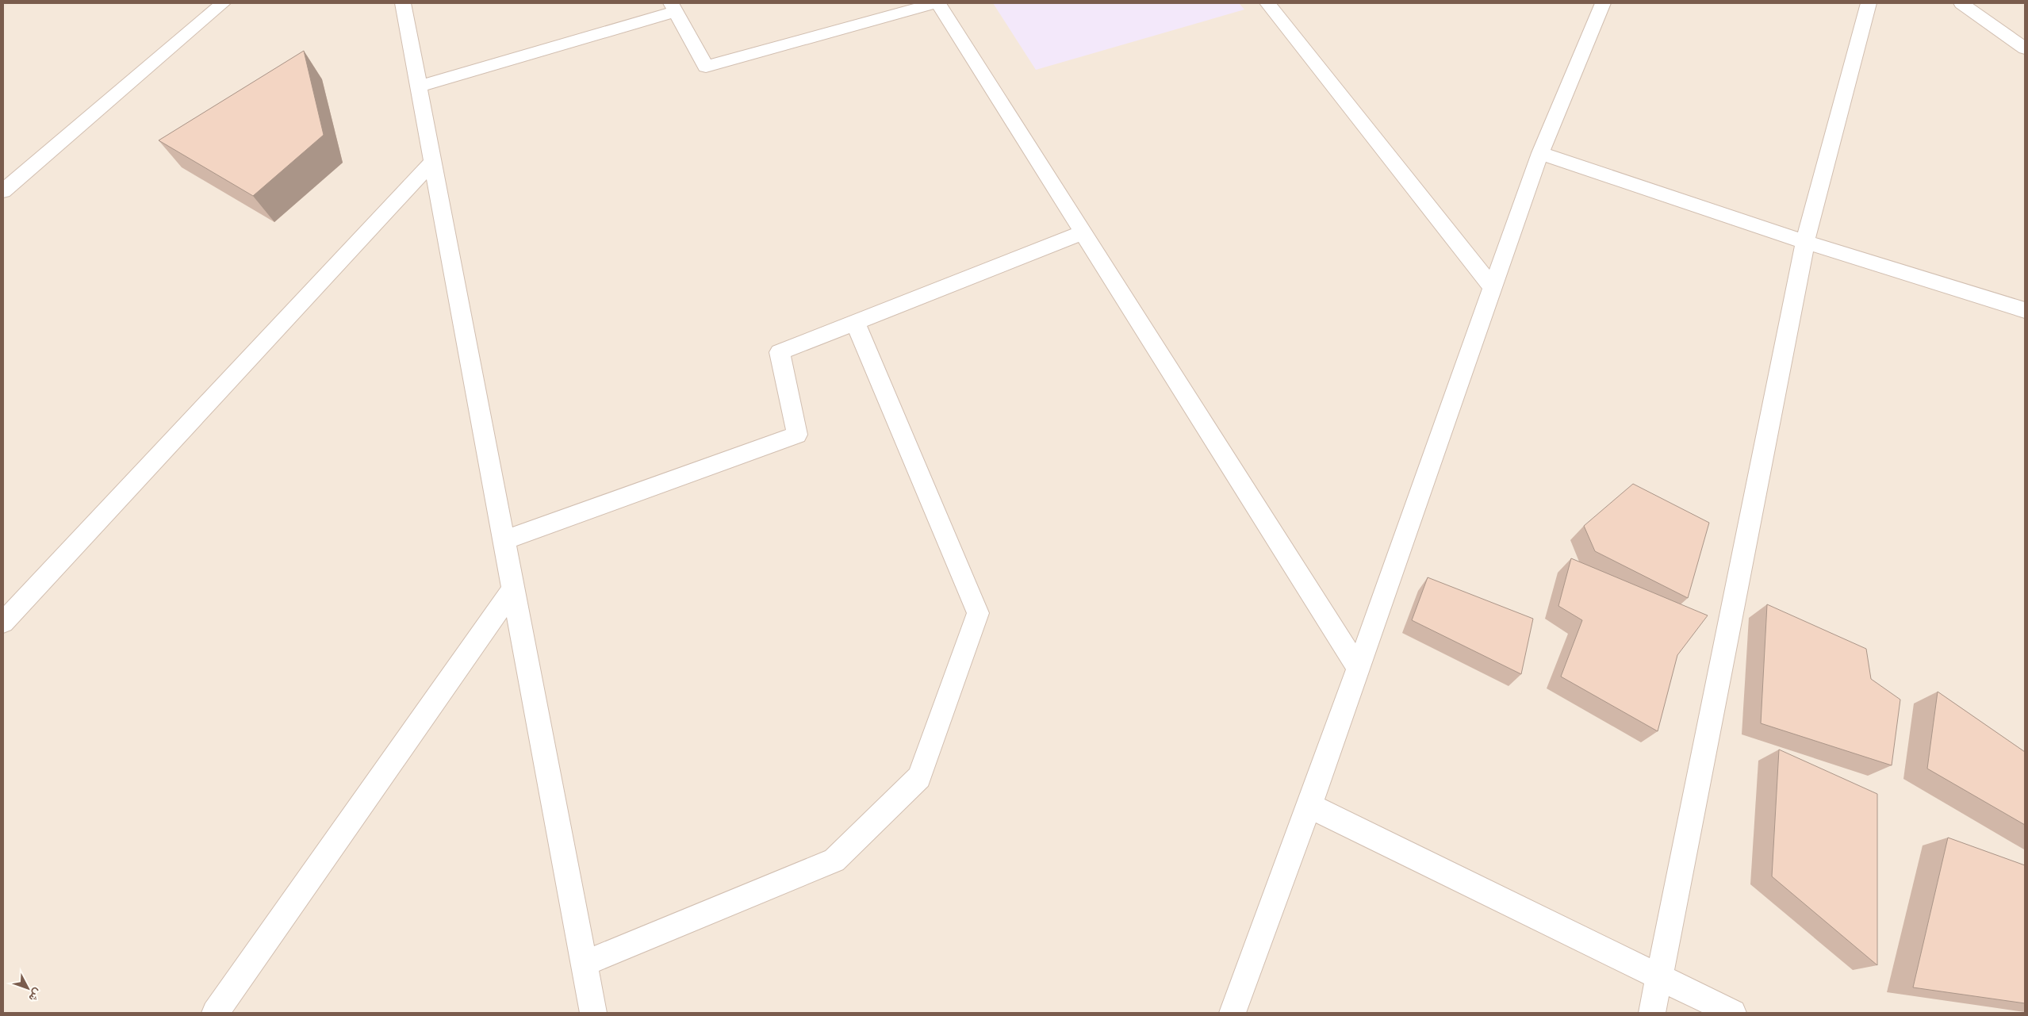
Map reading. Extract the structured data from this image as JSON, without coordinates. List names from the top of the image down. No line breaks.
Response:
{"north":"bottom right"}
